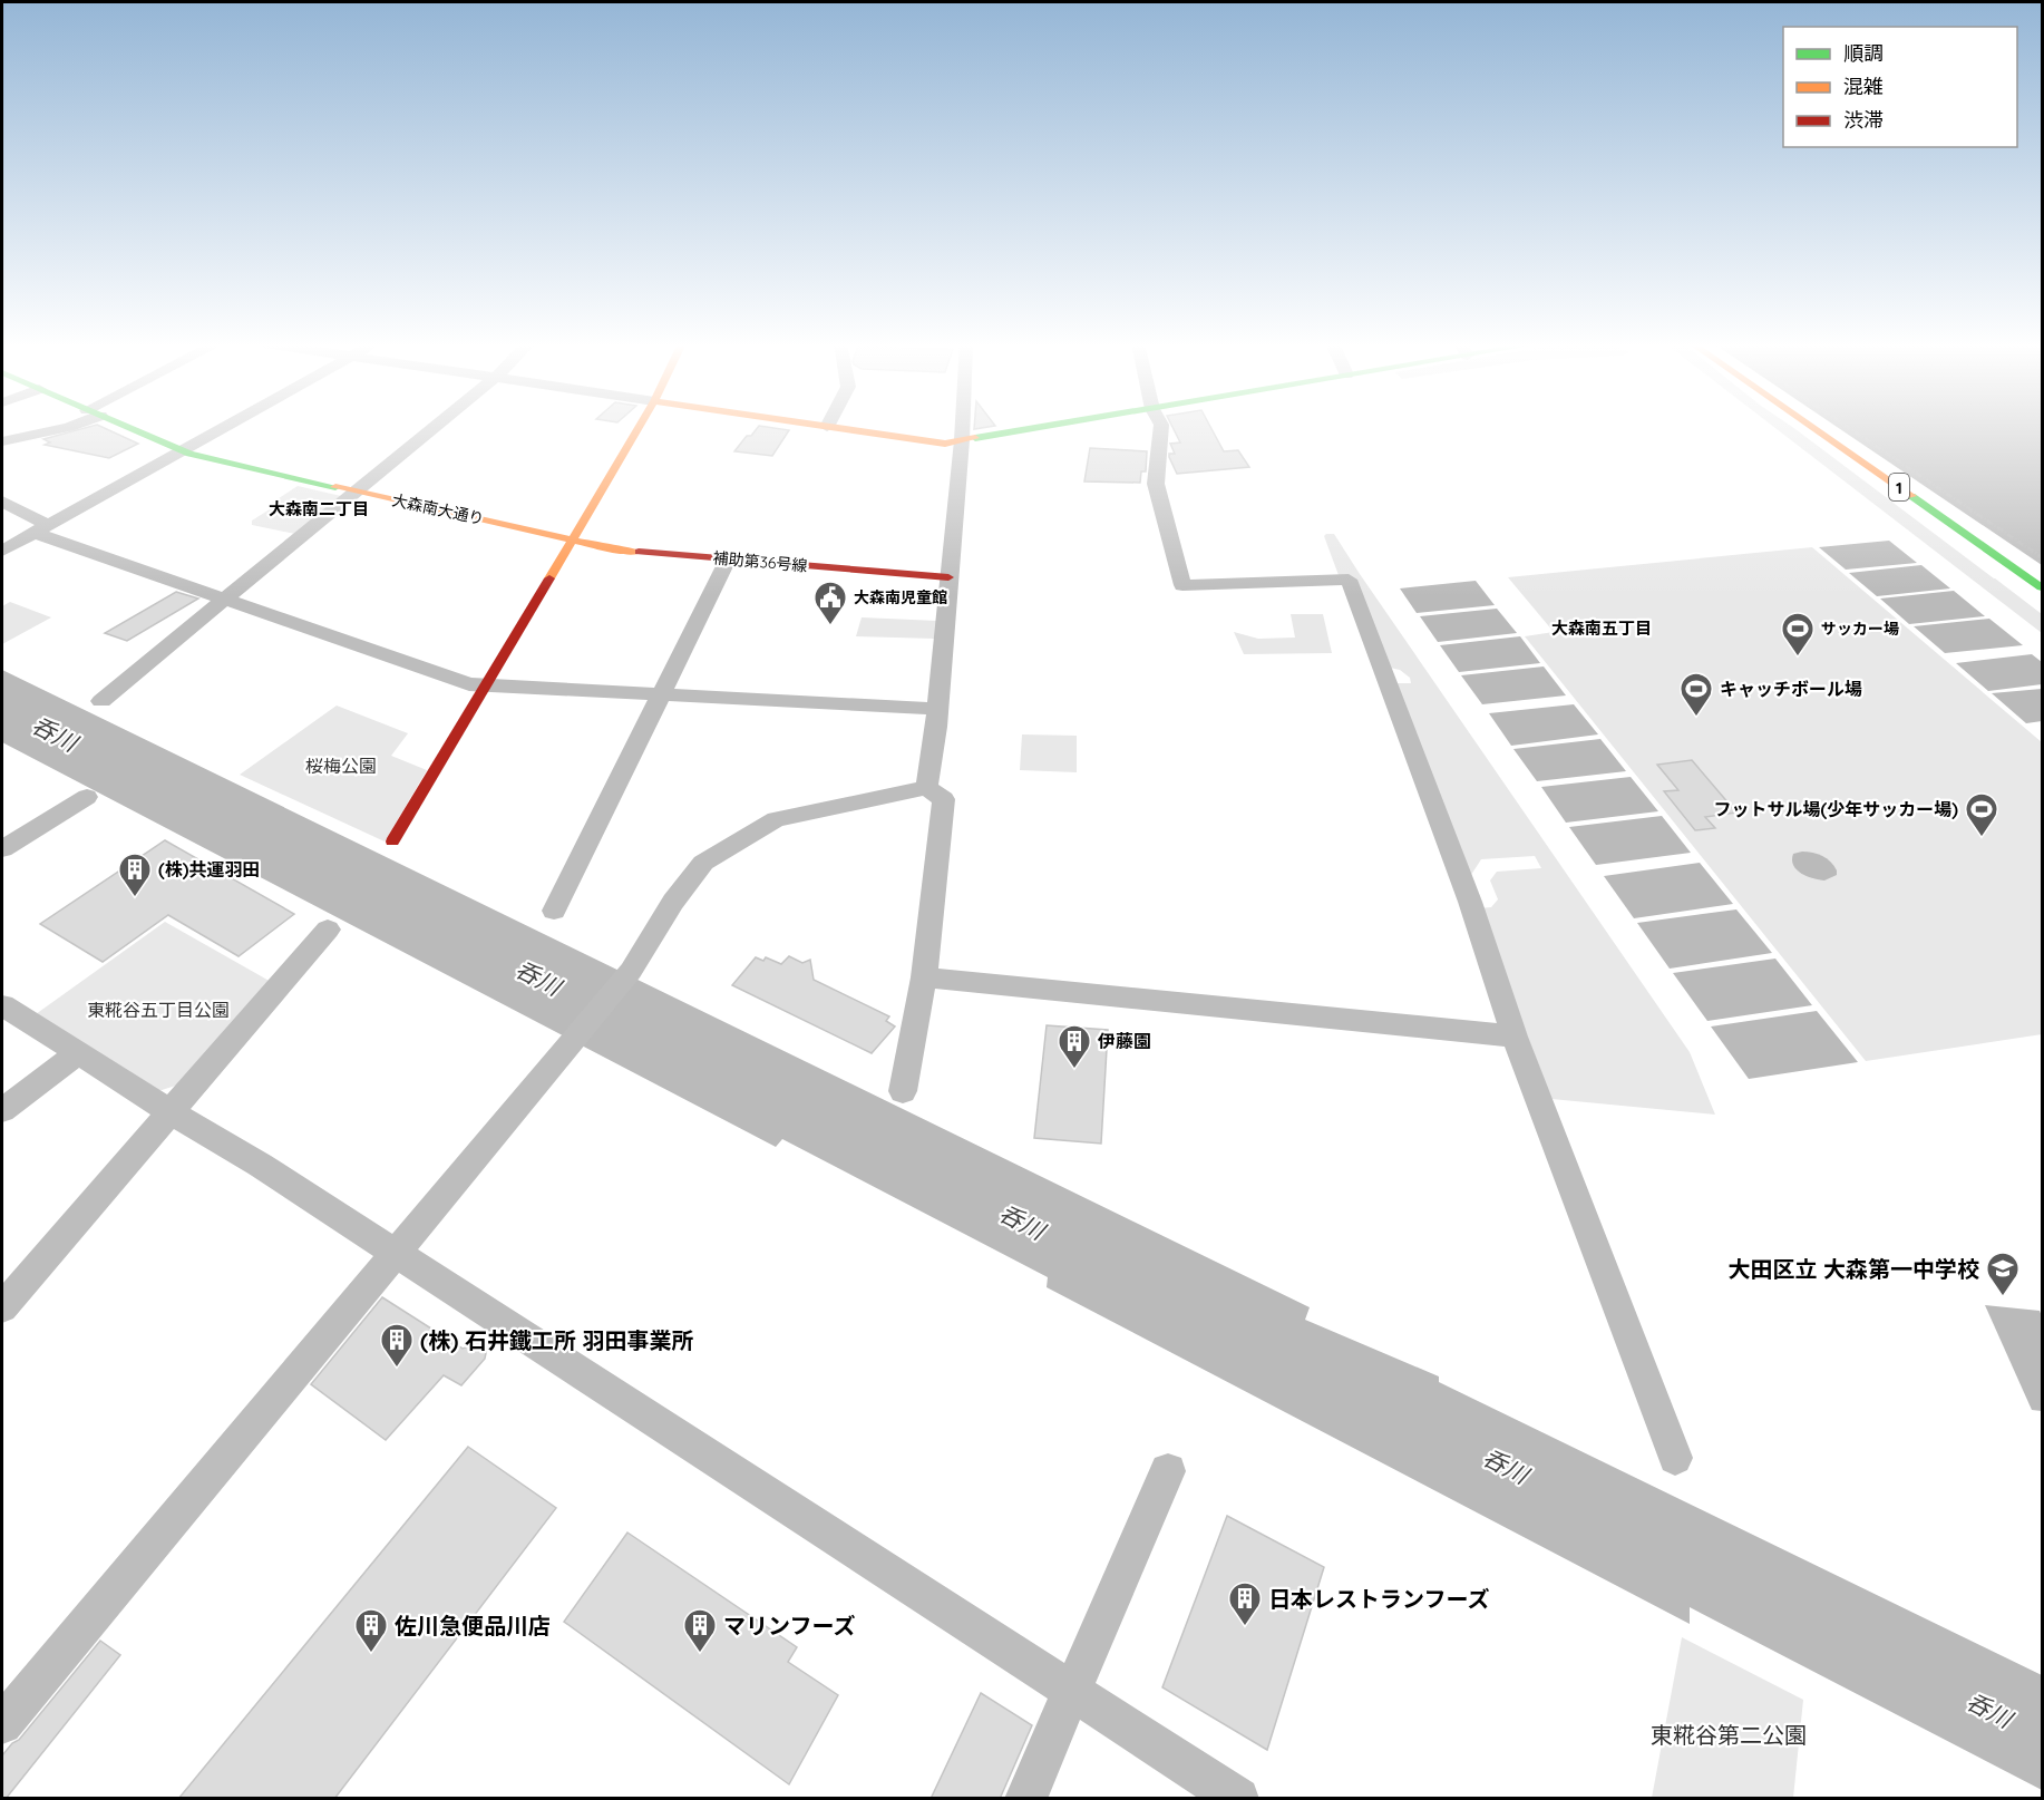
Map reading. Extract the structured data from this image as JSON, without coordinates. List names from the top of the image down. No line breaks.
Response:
{"streets":{"main road":["1","大森南大通り","補助第36号線"]},"crossings":[["大森南大通り","補助第36号線"]],"districts":["大森南二丁目","大森南五丁目"],"water":["呑川"],"parks":["桜梅公園","東糀谷五丁目公園","東糀谷第二公園"],"places":{"public building":["大森南児童館"],"sports":["サッカー場","キャッチボール場","フットサル場(少年サッカー場)"],"building":["(株)共運羽田","伊藤園","(株) 石井鐵工所 羽田事業所","日本レストランフーズ","佐川急便品川店","マリンフーズ"],"school or university":["大田区立 大森第一中学校"]},"legend":["順調","混雑","渋滞"]}
